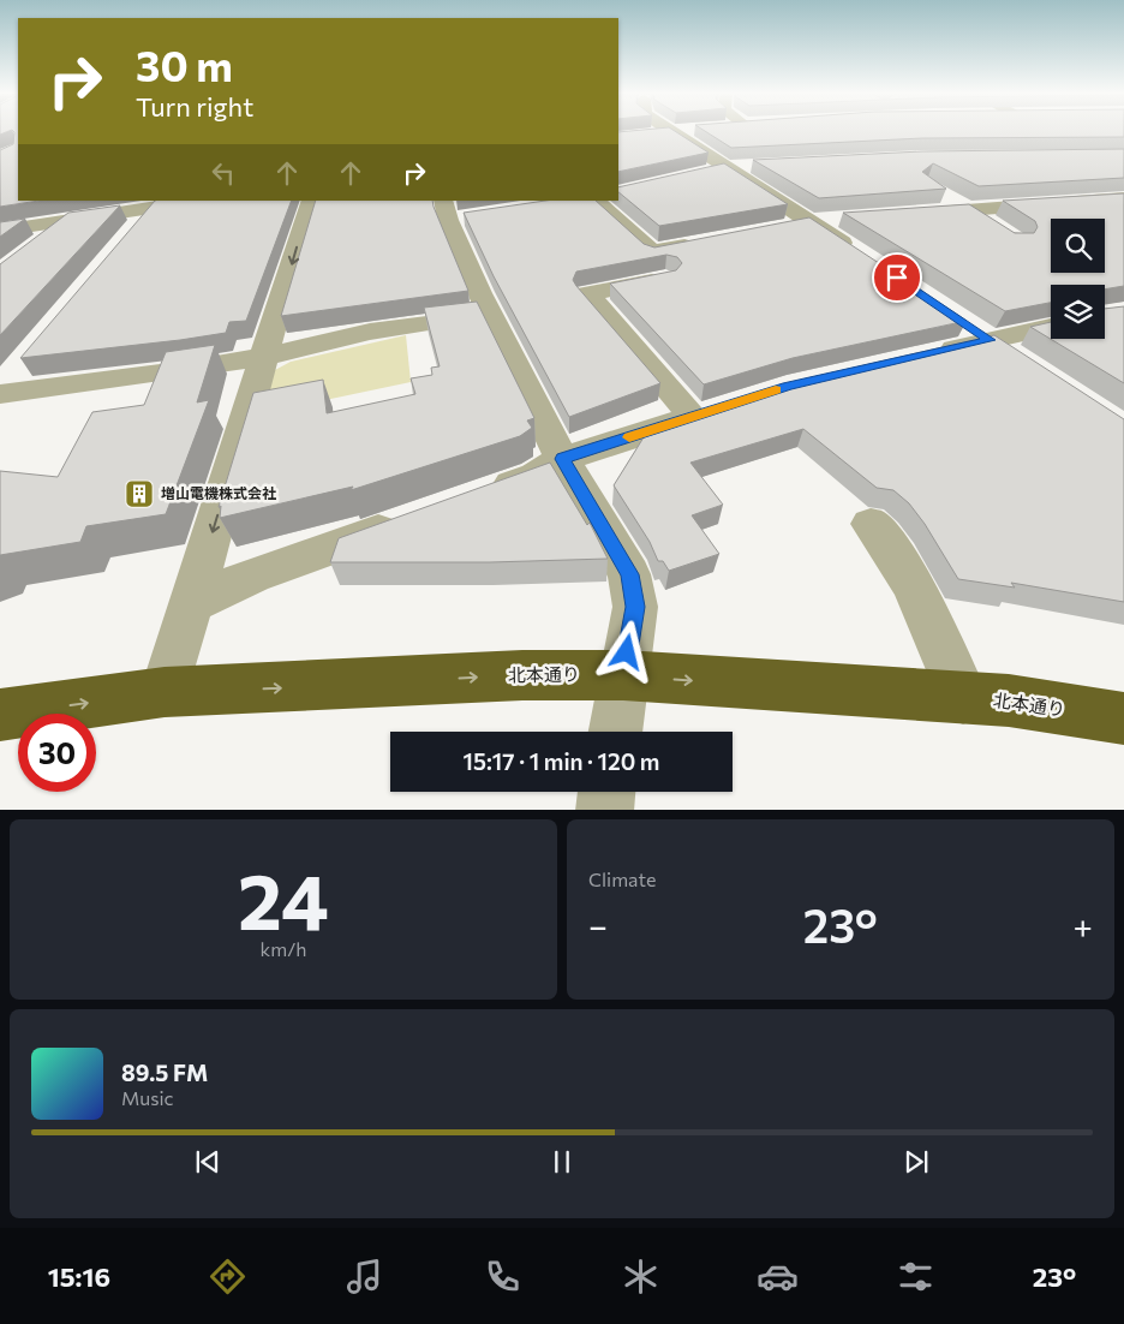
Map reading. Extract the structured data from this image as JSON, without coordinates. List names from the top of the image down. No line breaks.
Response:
{"streets":{"highway":["北本通り"]},"one_way":["北本通り"],"places":{"building":["増山電機株式会社"]},"page":{"turn":["30 m","Turn right"],"limit":"30","trip":"15:17 · 1 min · 120 m","tile":[["24","km/h"],"Climate"],"heat":["−","23°","+"],"song":["89.5 FM","Music"],"tabs":["15:16","23°"]}}
